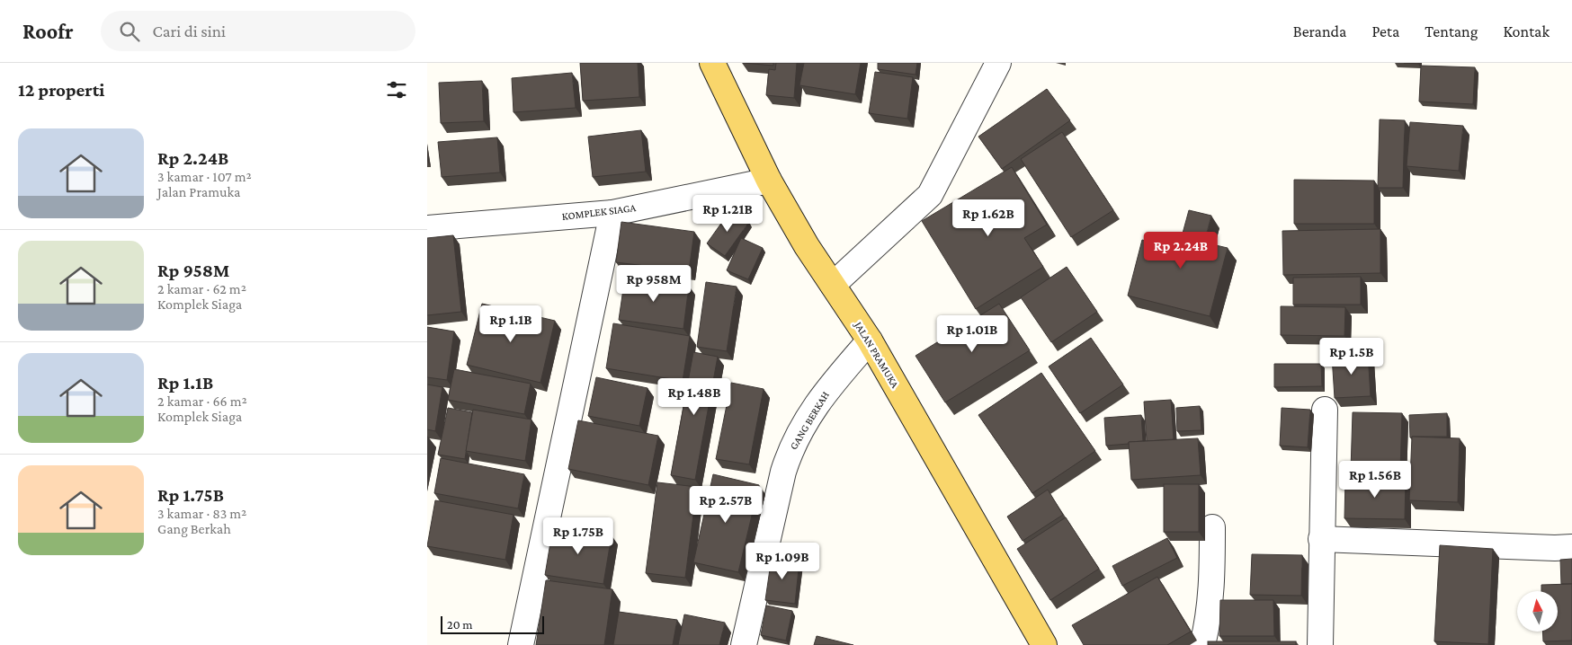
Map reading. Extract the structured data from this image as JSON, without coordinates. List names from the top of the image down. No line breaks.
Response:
{"streets":{"main road":["JALAN PRAMUKA"],"street":["KOMPLEK SIAGA","GANG BERKAH"]},"crossings":[["KOMPLEK SIAGA","JALAN PRAMUKA"],["JALAN PRAMUKA","GANG BERKAH"]],"scale_bar":"20 m","north":"top","page":{"header":"Roofr","search":"Cari di sini","nav":["Beranda","Peta","Tentang","Kontak"],"heading":"12 properti","list":[{"name":"Rp 2.24B","note":"3 kamar · 107 m² · Jalan Pramuka"},{"name":"Rp 958M","note":"2 kamar · 62 m² · Komplek Siaga"},{"name":"Rp 1.1B","note":"2 kamar · 66 m² · Komplek Siaga"},{"name":"Rp 1.75B","note":"3 kamar · 83 m² · Gang Berkah"}],"price":["Rp 1.21B","Rp 1.62B","Rp 2.24B","Rp 958M","Rp 1.1B","Rp 1.01B","Rp 1.5B","Rp 1.48B","Rp 1.56B","Rp 2.57B","Rp 1.75B","Rp 1.09B"],"scale":"20 m"}}
